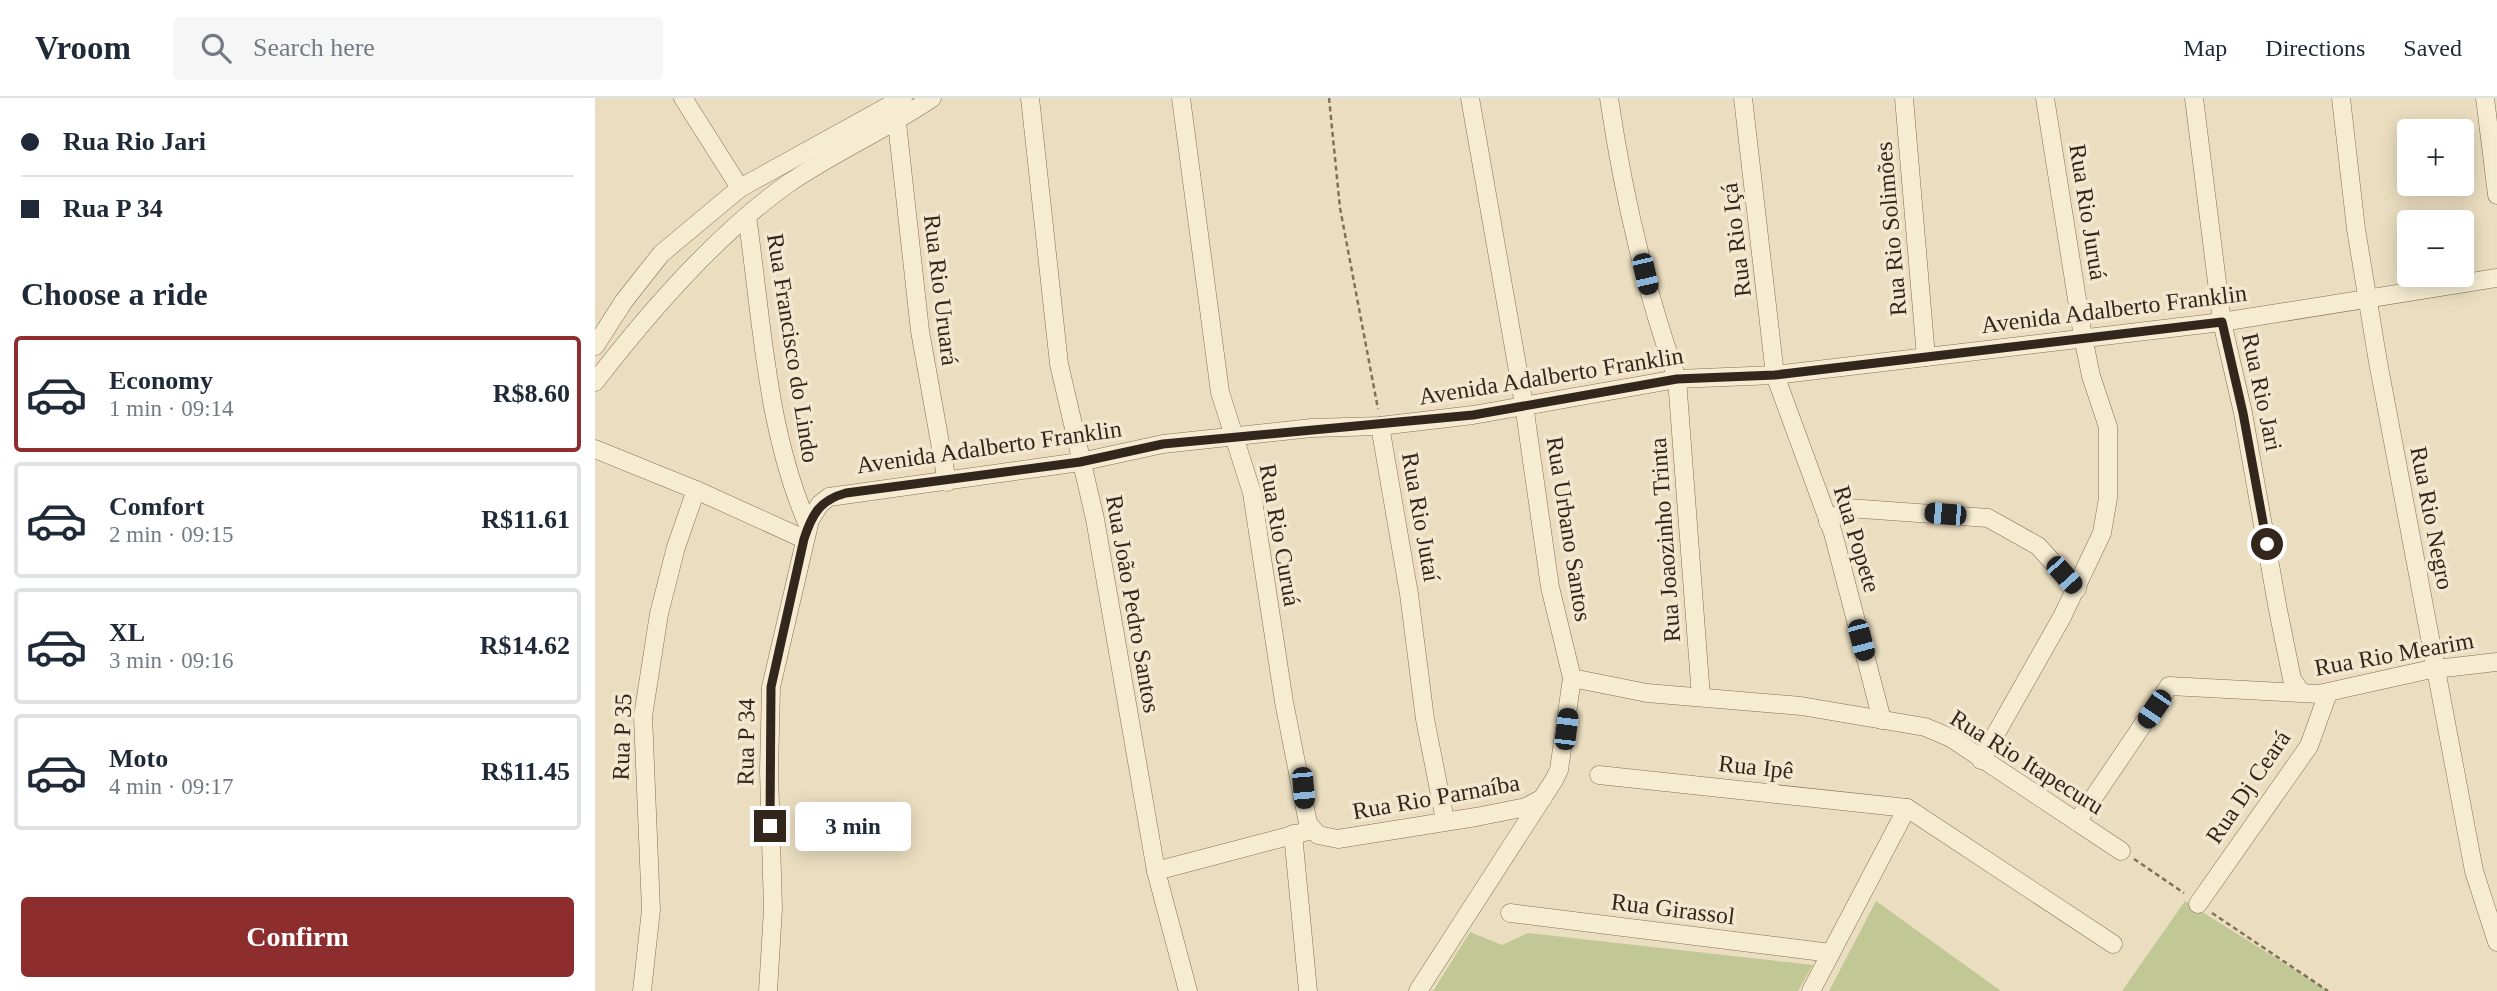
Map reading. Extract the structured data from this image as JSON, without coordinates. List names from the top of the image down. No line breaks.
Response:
{"streets":{"street":["Rua Rio Juruá","Rua Rio Solimões","Rua Rio Içá","Rua Rio Uruará","Avenida Adalberto Franklin","Rua Francisco do Lindo","Rua Rio Jari","Rua Rio Jutaí","Rua Rio Negro","Rua Urbano Santos","Rua Rio Curuá","Rua Popete","Rua Joaozinho Trinta","Rua João Pedro Santos","Rua Rio Mearim","Rua P 35","Rua P 34","Rua Rio Itapecuru","Rua Ipê","Rua Dj Ceará","Rua Rio Parnaíba","Rua Girassol"]},"crossings":[["Rua Rio Juruá","Avenida Adalberto Franklin"],["Rua Rio Juruá","Rua Rio Itapecuru"],["Rua Rio Solimões","Avenida Adalberto Franklin"],["Rua Rio Içá","Avenida Adalberto Franklin"],["Rua Rio Içá","Rua Popete"],["Rua Rio Uruará","Avenida Adalberto Franklin"],["Avenida Adalberto Franklin","Rua Francisco do Lindo"],["Avenida Adalberto Franklin","Rua Rio Jari"],["Avenida Adalberto Franklin","Rua Rio Jutaí"],["Avenida Adalberto Franklin","Rua Rio Negro"],["Avenida Adalberto Franklin","Rua Urbano Santos"],["Avenida Adalberto Franklin","Rua Rio Curuá"],["Avenida Adalberto Franklin","Rua Popete"],["Avenida Adalberto Franklin","Rua Joaozinho Trinta"],["Avenida Adalberto Franklin","Rua João Pedro Santos"],["Avenida Adalberto Franklin","Rua P 34"],["Rua Francisco do Lindo","Rua P 34"],["Rua Rio Jari","Rua Rio Mearim"],["Rua Rio Jutaí","Rua Rio Parnaíba"],["Rua Rio Negro","Rua Rio Mearim"],["Rua Urbano Santos","Rua Rio Itapecuru"],["Rua Urbano Santos","Rua Rio Parnaíba"],["Rua Rio Curuá","Rua Rio Parnaíba"],["Rua Popete","Rua Rio Itapecuru"],["Rua Joaozinho Trinta","Rua Rio Itapecuru"],["Rua Rio Mearim","Rua Rio Itapecuru"],["Rua Rio Mearim","Rua Dj Ceará"]],"page":{"header":"Vroom","search":"Search here","nav":["Map","Directions","Saved"],"banner":["Rua Rio Jari","Rua P 34"],"map_buttons":["+","−"],"heading":"Choose a ride","list":[{"name":"Economy","note":"1 min · 09:14","value":"R$8.60"},{"name":"Comfort","note":"2 min · 09:15","value":"R$11.61"},{"name":"XL","note":"3 min · 09:16","value":"R$14.62"},{"name":"Moto","note":"4 min · 09:17","value":"R$11.45"}],"bubble":"3 min","buttons":"Confirm"}}
